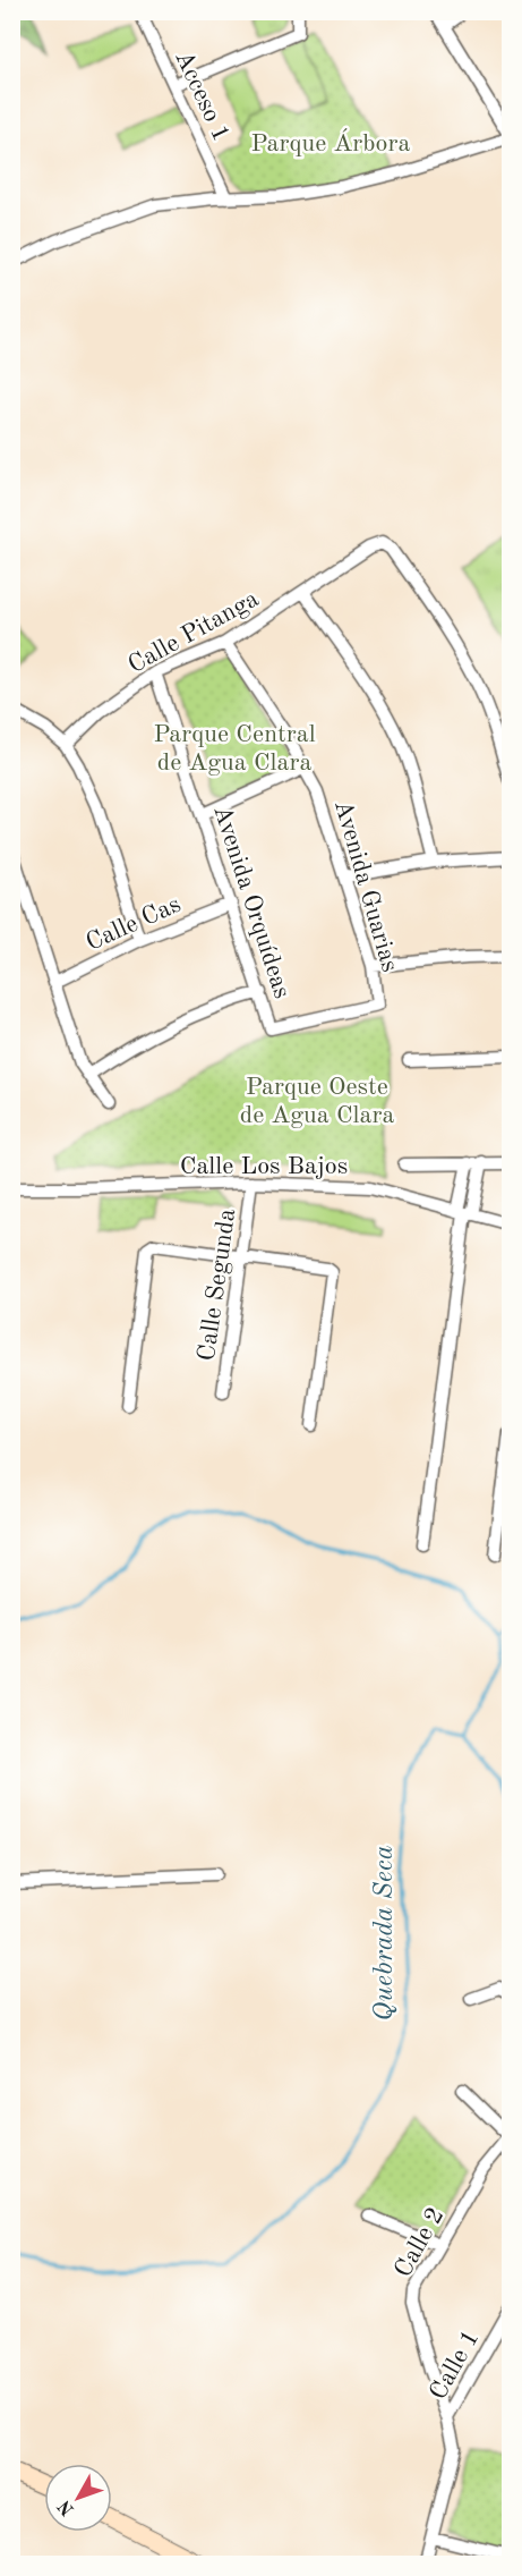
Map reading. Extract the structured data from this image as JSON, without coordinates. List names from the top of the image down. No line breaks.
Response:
{"streets":{"street":["Acceso 1","Calle Pitanga","Avenida Guarias","Avenida Orquídeas","Calle Cas","Calle Los Bajos","Calle Segunda","Calle 2","Calle 1"]},"crossings":[["Calle Pitanga","Avenida Guarias"],["Calle Pitanga","Avenida Orquídeas"],["Avenida Guarias","Avenida Orquídeas"],["Avenida Orquídeas","Calle Cas"],["Calle Los Bajos","Calle Segunda"],["Calle 2","Calle 1"]],"water":["Quebrada Seca"],"parks":["Parque Árbora","Parque Central de Agua Clara","Parque Oeste de Agua Clara"],"north":"bottom left"}
